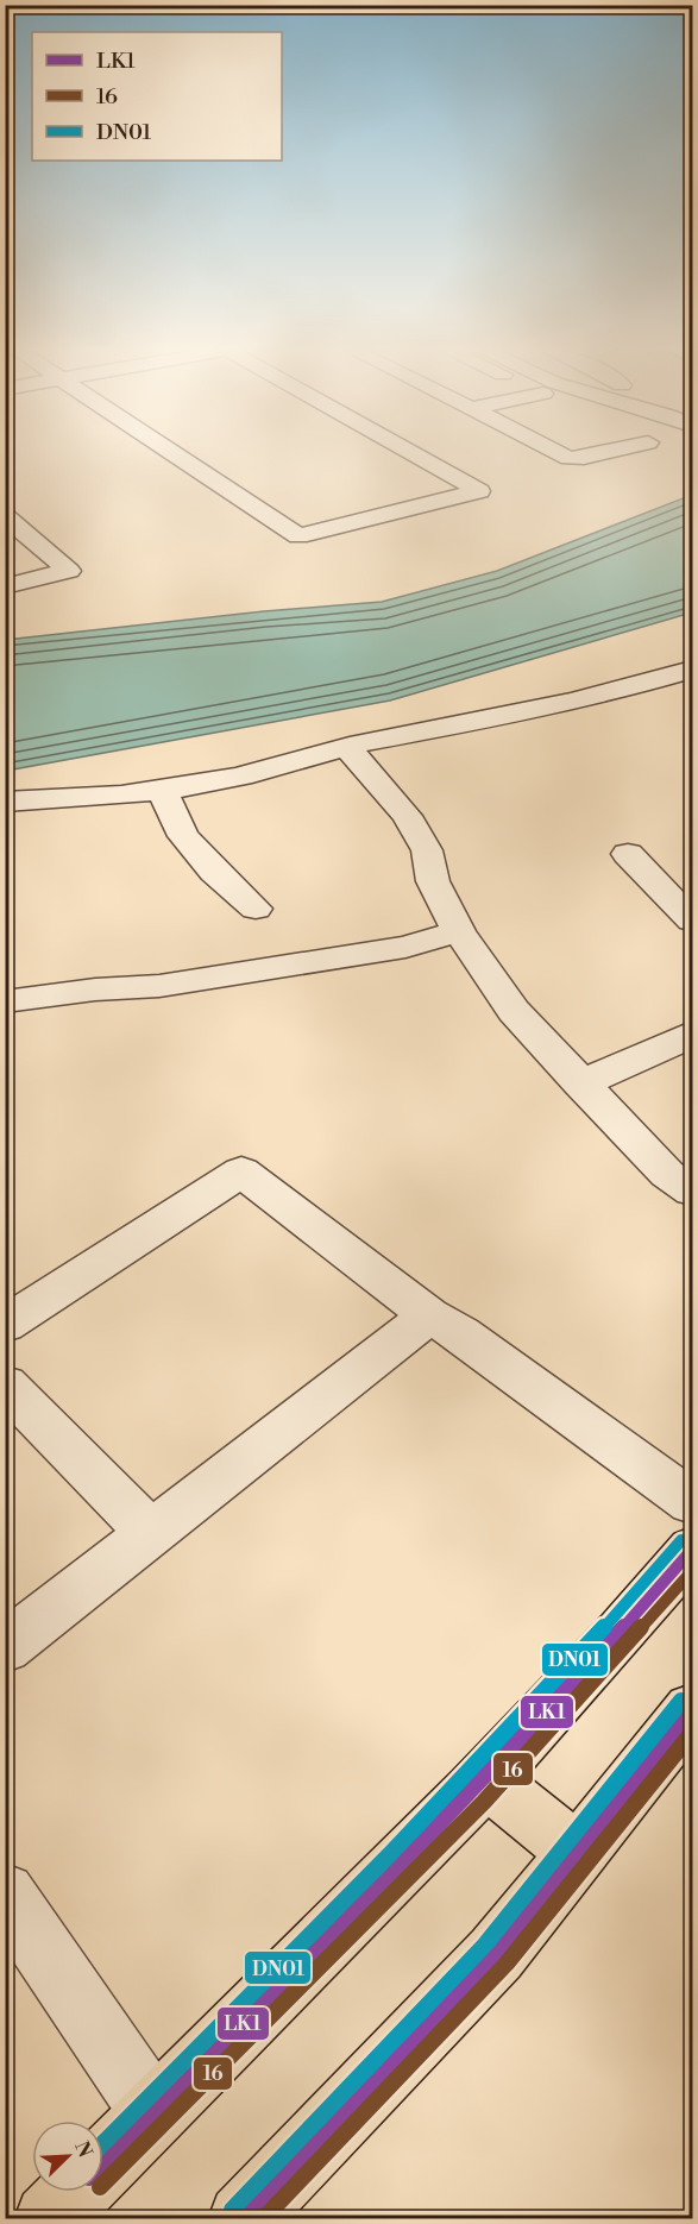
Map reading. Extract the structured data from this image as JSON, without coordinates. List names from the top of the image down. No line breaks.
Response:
{"lines":["transit line DN01","transit line LK1","transit line 16"],"legend":["LK1","16","DN01"],"north":"top right"}
